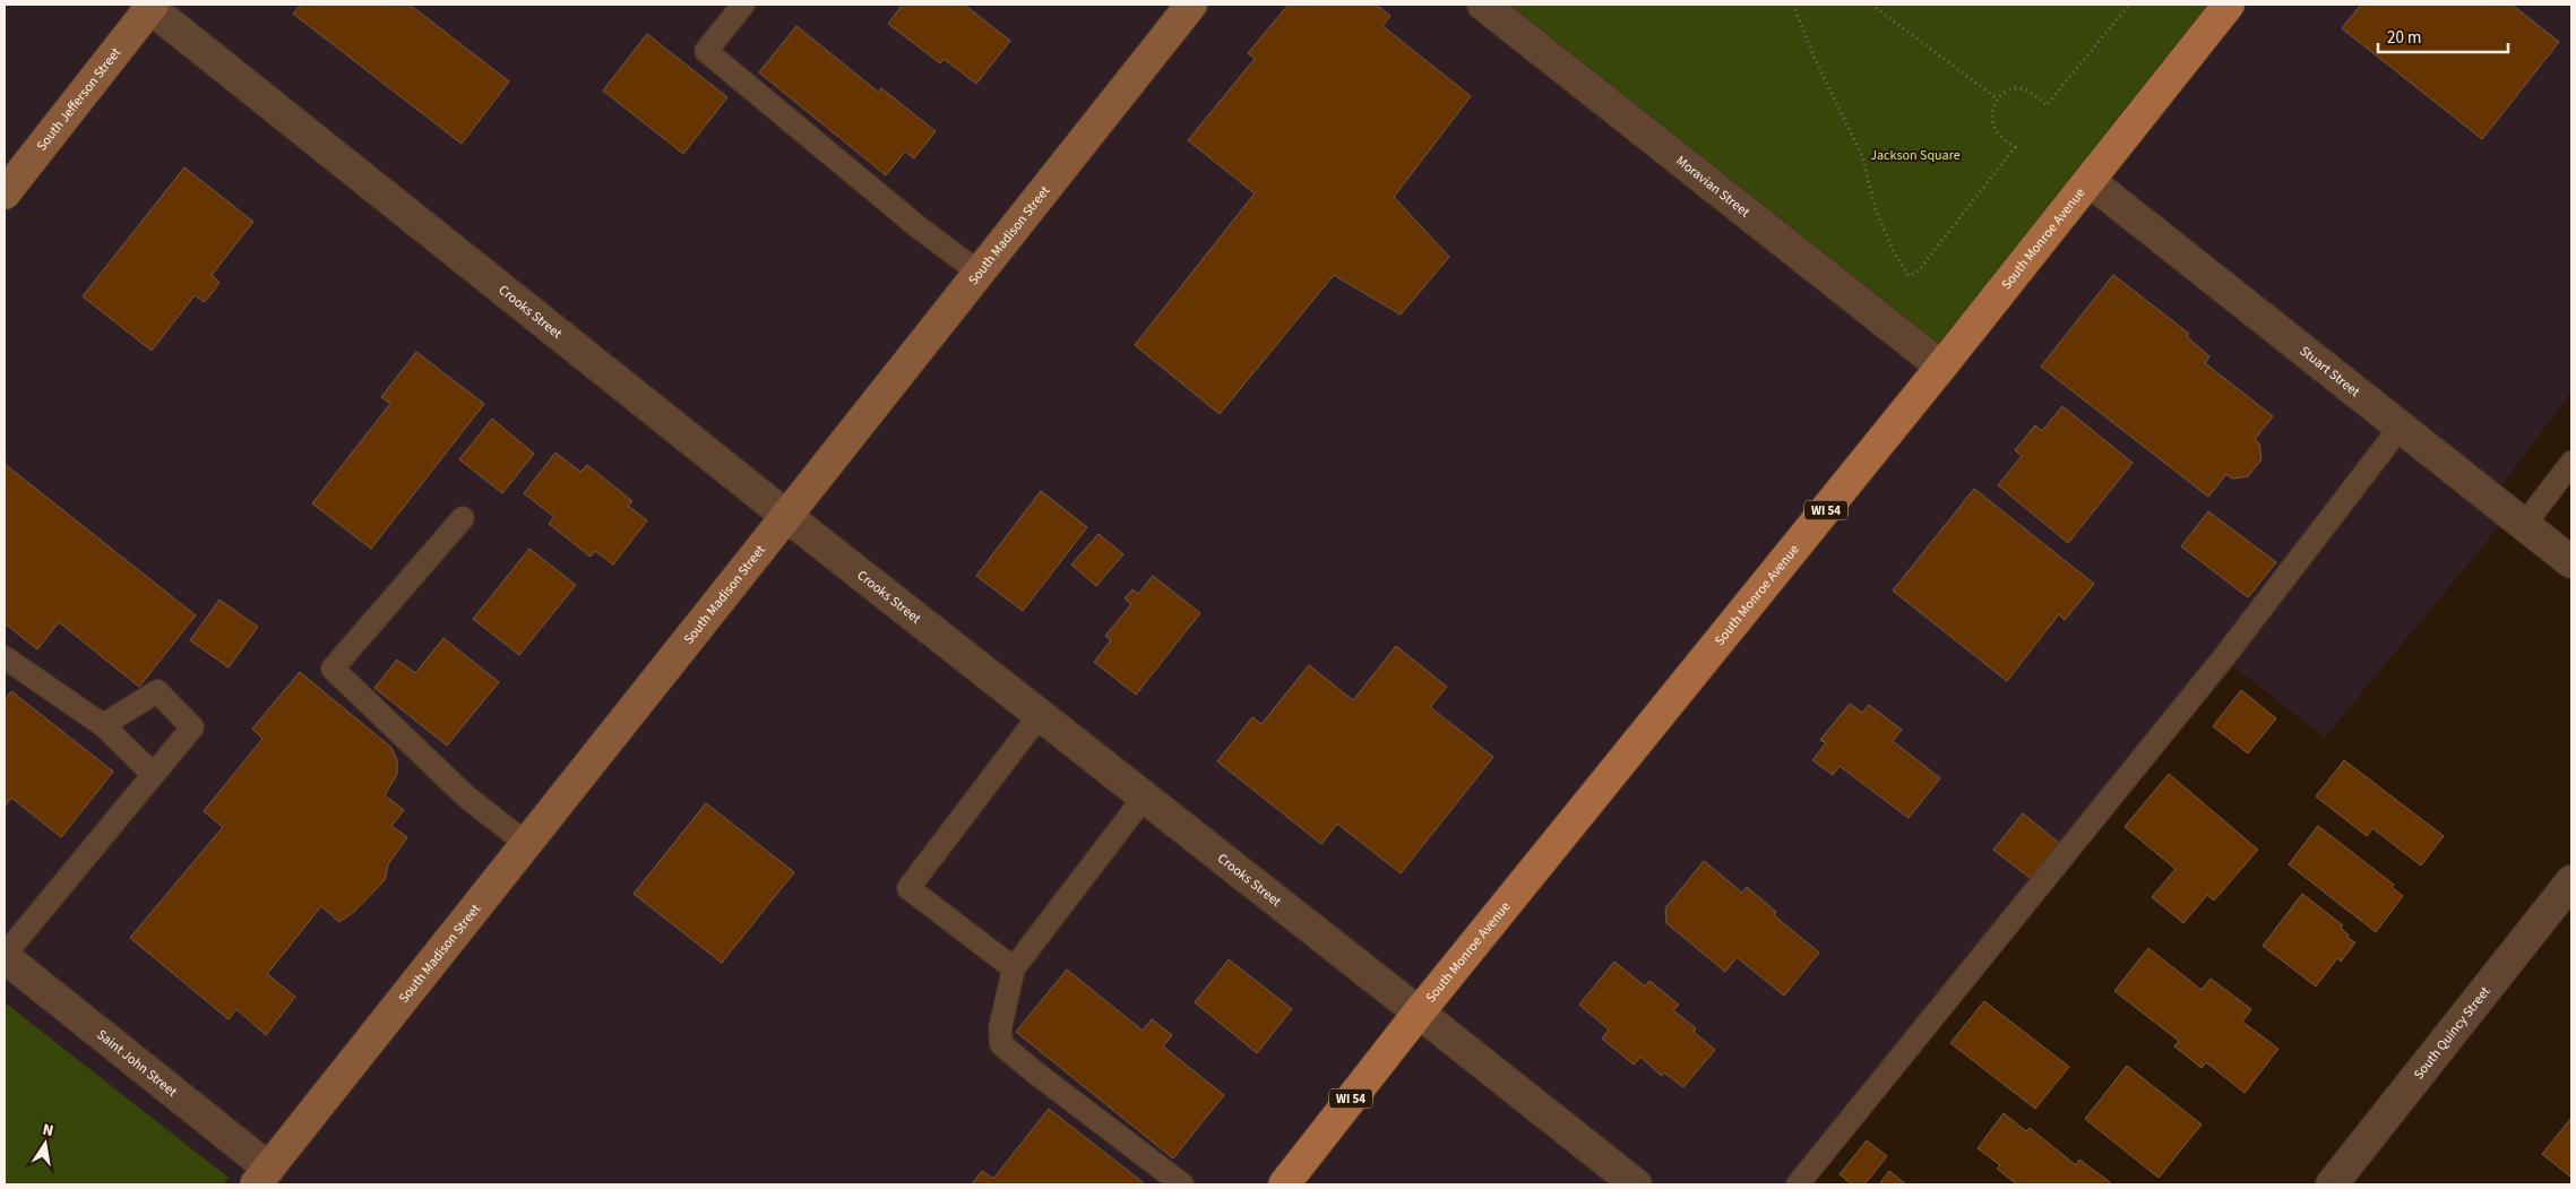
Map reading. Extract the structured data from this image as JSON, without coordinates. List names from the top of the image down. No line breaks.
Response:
{"streets":{"main road":["South Jefferson Street","South Madison Street","South Monroe Avenue","WI 54"],"street":["Moravian Street","Crooks Street","Stuart Street","South Quincy Street","Saint John Street"]},"crossings":[["South Jefferson Street","Crooks Street"],["Moravian Street","South Monroe Avenue"],["South Madison Street","Crooks Street"],["South Madison Street","Saint John Street"],["South Monroe Avenue","Crooks Street"],["South Monroe Avenue","Stuart Street"]],"parks":["Jackson Square"],"scale_bar":"20 m","north":"top"}
